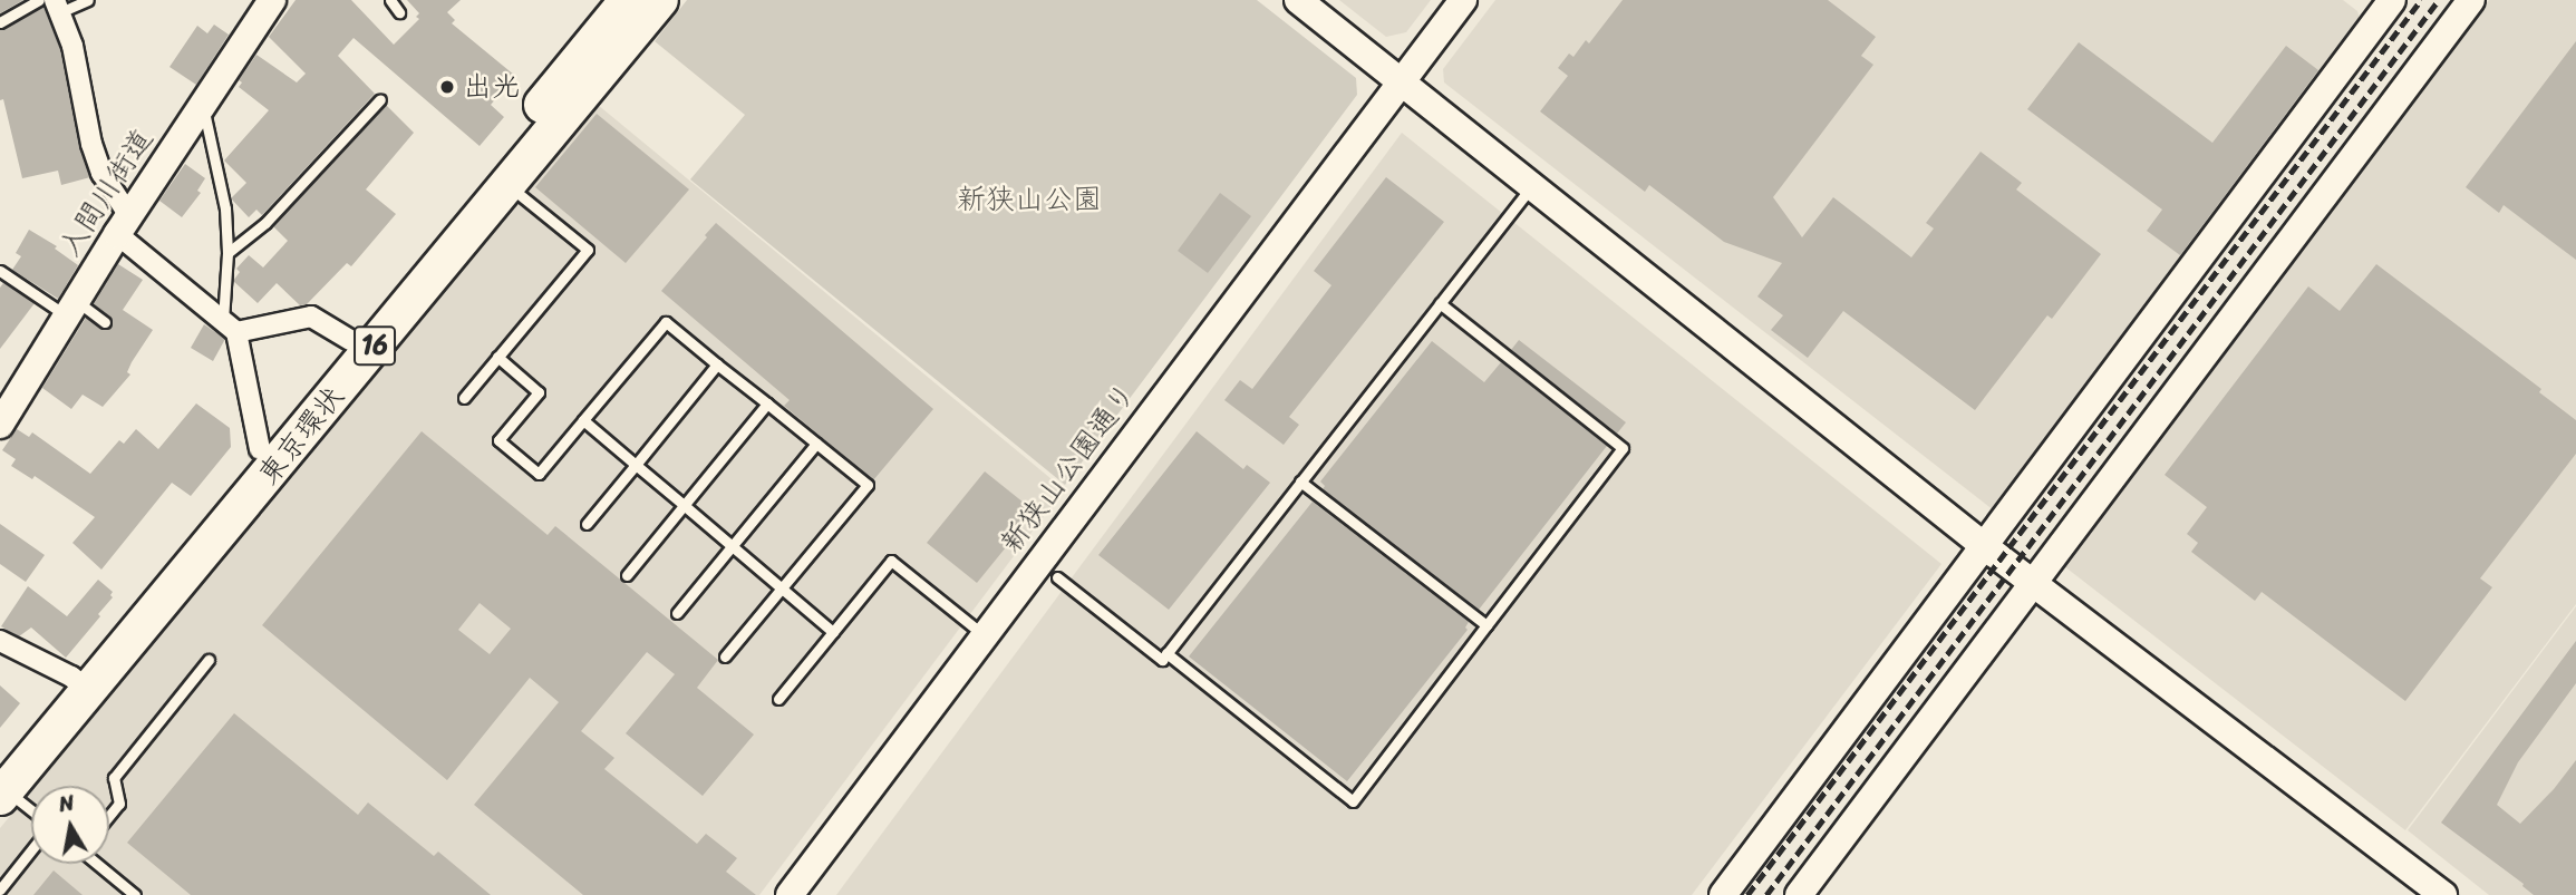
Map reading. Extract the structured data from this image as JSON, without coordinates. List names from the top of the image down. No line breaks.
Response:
{"streets":{"highway":["16","東京環状"],"street":["入間川街道","新狭山公園通り"]},"parks":["新狭山公園"],"places":["出光"],"north":"top"}
